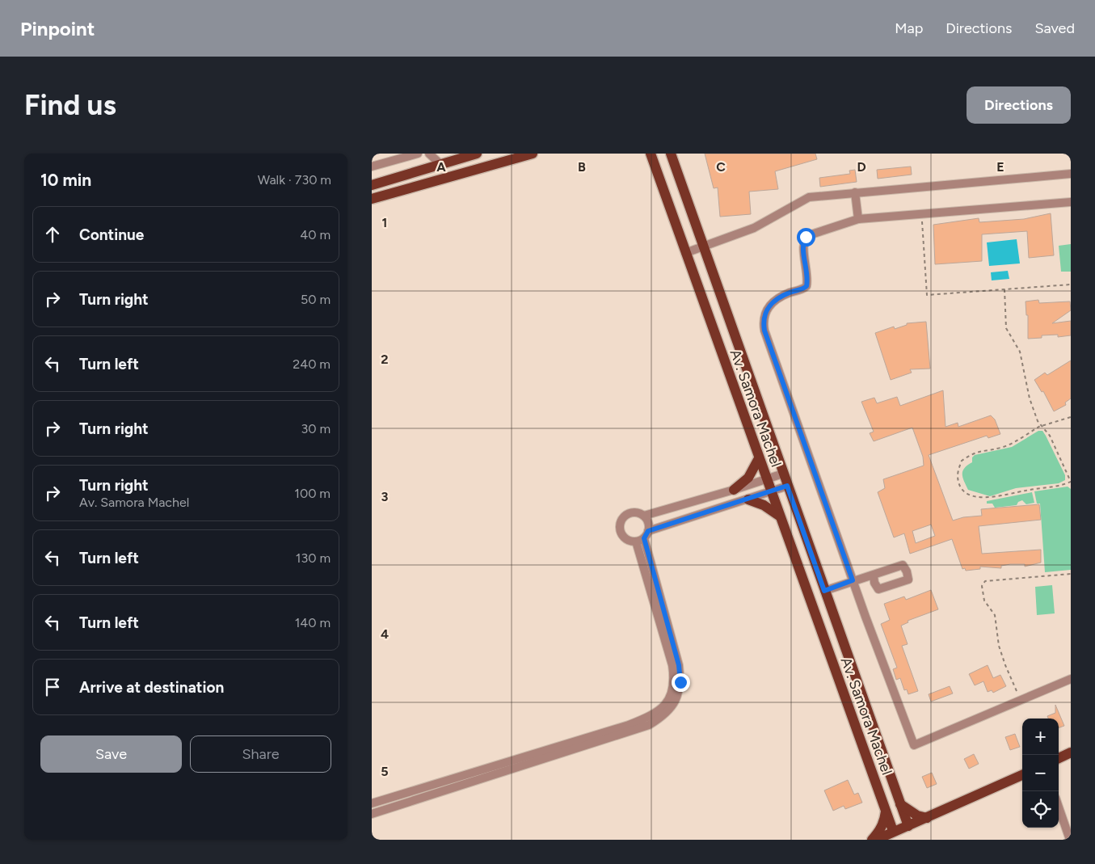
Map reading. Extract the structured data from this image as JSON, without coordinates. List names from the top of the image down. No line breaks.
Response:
{"streets":{"main road":["Av. Samora Machel"]},"page":{"header":"Pinpoint","nav":["Map","Directions","Saved"],"buttons":["Directions",["Save","Share"]],"title":"Find us","heading":["10 min","Walk · 730 m"],"list":[["Continue","40 m"],["Turn right","50 m"],["Turn left","240 m"],["Turn right","30 m"],["Turn right","Av. Samora Machel","100 m"],["Turn left","130 m"],["Turn left","140 m"],"Arrive at destination"],"map_buttons":["+","−"]},"grid":{"columns":["A","B","C","D","E"],"rows":["1","2","3","4","5"]}}
